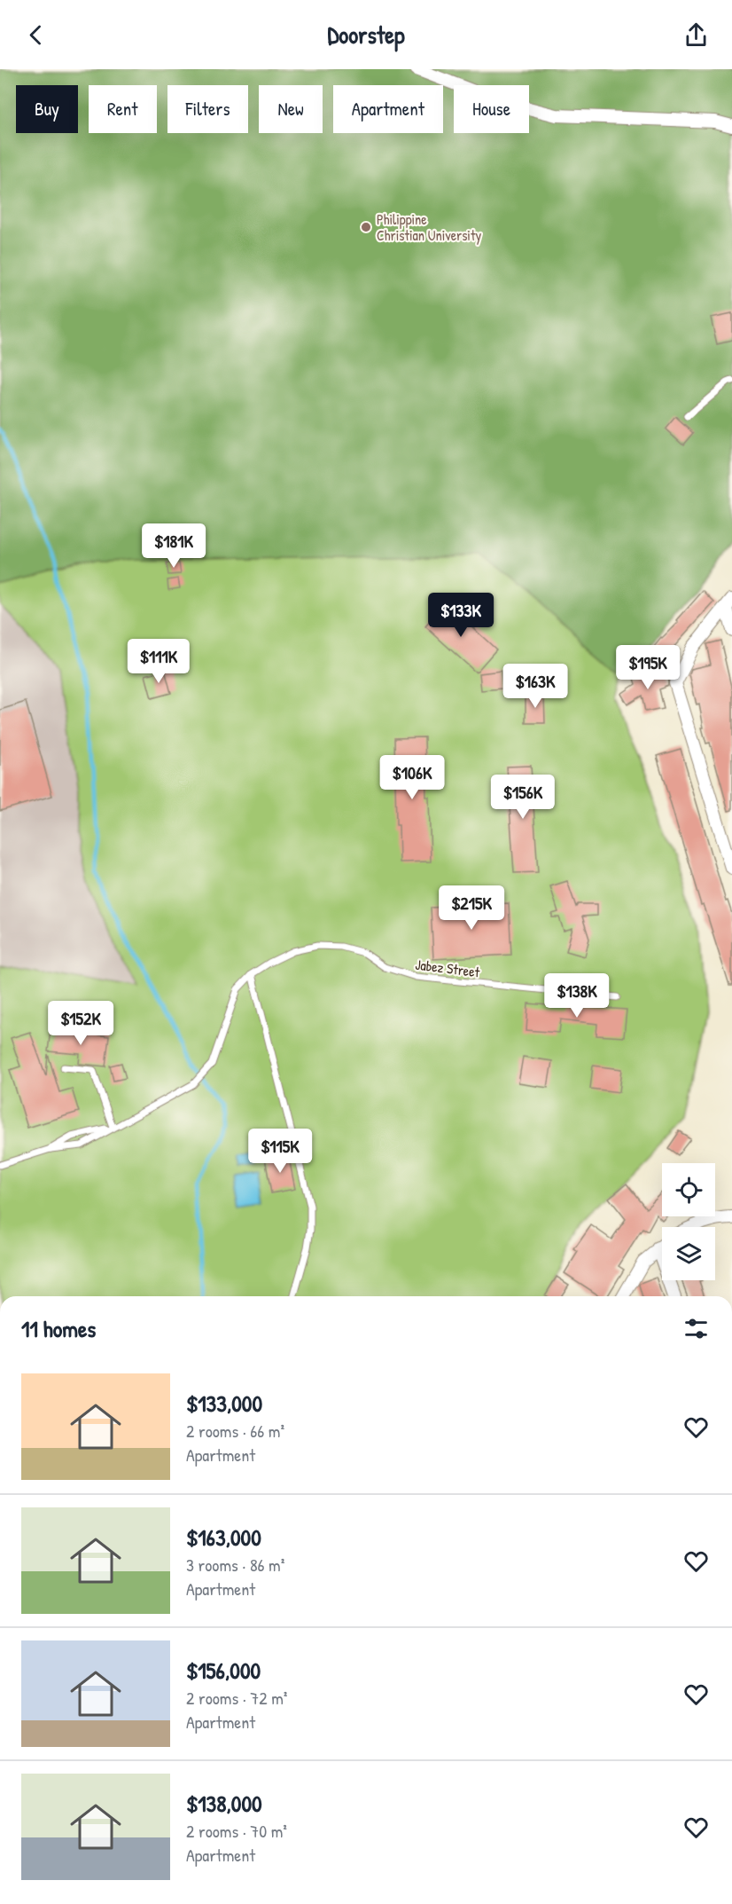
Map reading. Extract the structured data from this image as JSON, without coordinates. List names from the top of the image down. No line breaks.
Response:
{"streets":{"lane":["Jabez Street"]},"places":["Philippine Christian University"],"page":{"header":"Doorstep","chip":["Buy","Rent","Filters","New","Apartment","House"],"price":["$181K","$133K","$111K","$195K","$163K","$106K","$156K","$215K","$138K","$152K","$115K"],"heading":"11 homes","list":[{"name":"$133,000","note":"2 rooms · 66 m² · Apartment"},{"name":"$163,000","note":"3 rooms · 86 m² · Apartment"},{"name":"$156,000","note":"2 rooms · 72 m² · Apartment"},{"name":"$138,000","note":"2 rooms · 70 m² · Apartment"}]}}
